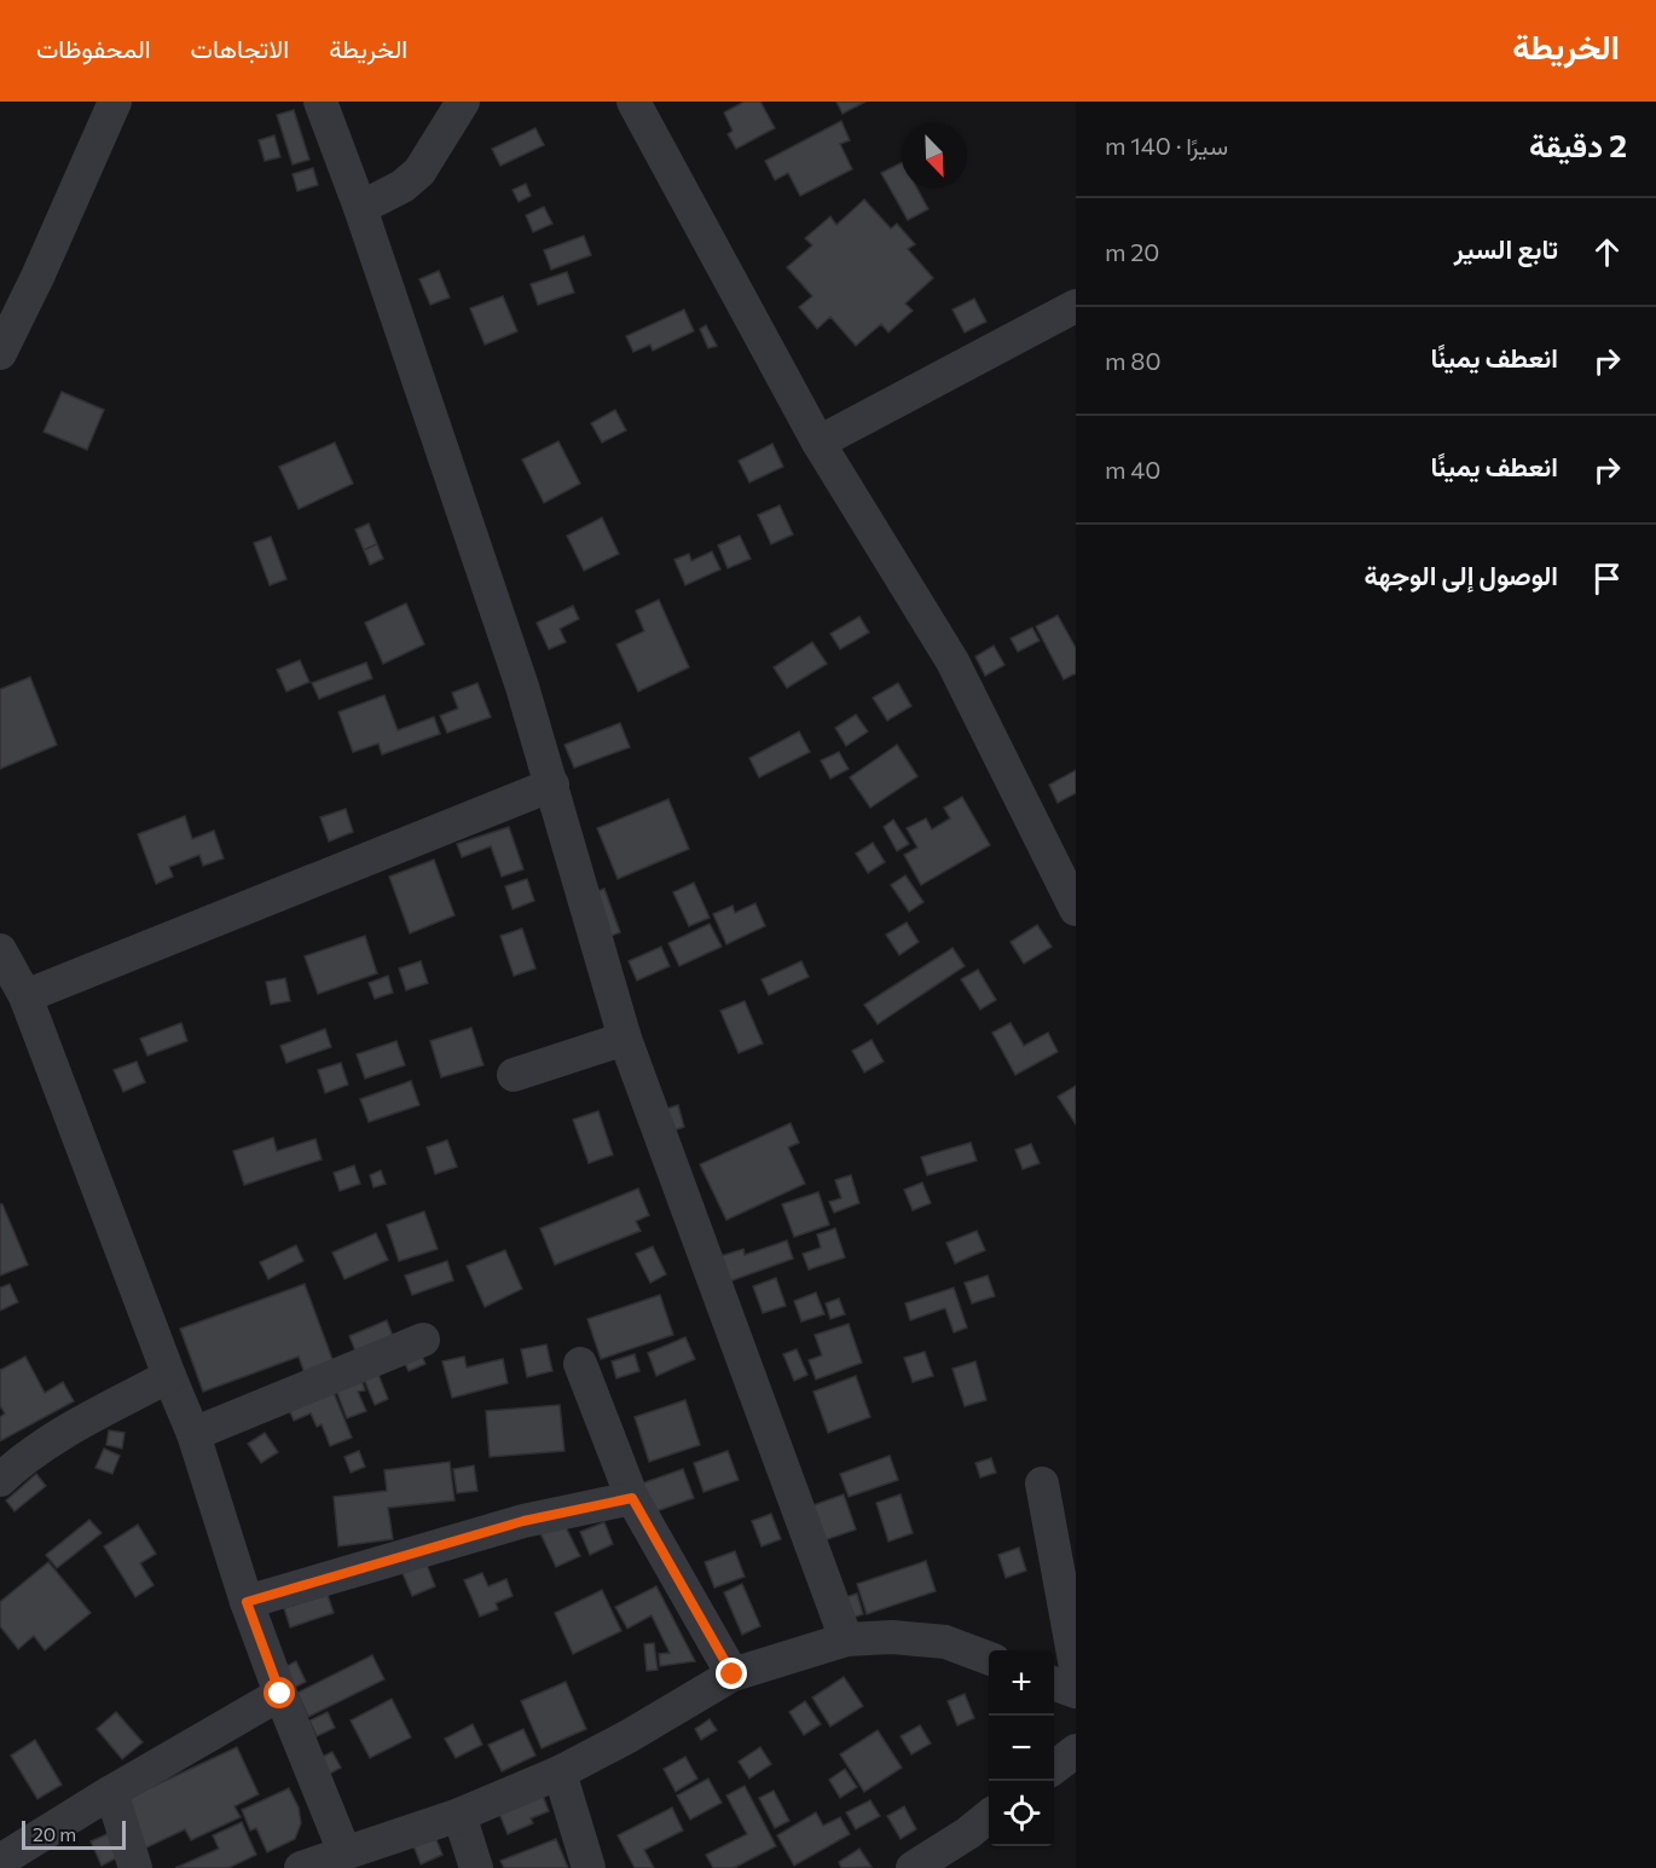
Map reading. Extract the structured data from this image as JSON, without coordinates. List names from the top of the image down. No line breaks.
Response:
{"scale_bar":"20 m","north":"bottom right","page":{"header":"الخريطة","nav":["الخريطة","الاتجاهات","المحفوظات"],"heading":["2 دقيقة","سيرًا · 140 m"],"list":[["تابع السير","20 m"],["انعطف يمينًا","80 m"],["انعطف يمينًا","40 m"],"الوصول إلى الوجهة"],"map_buttons":["+","−"],"scale":"20 m"}}
